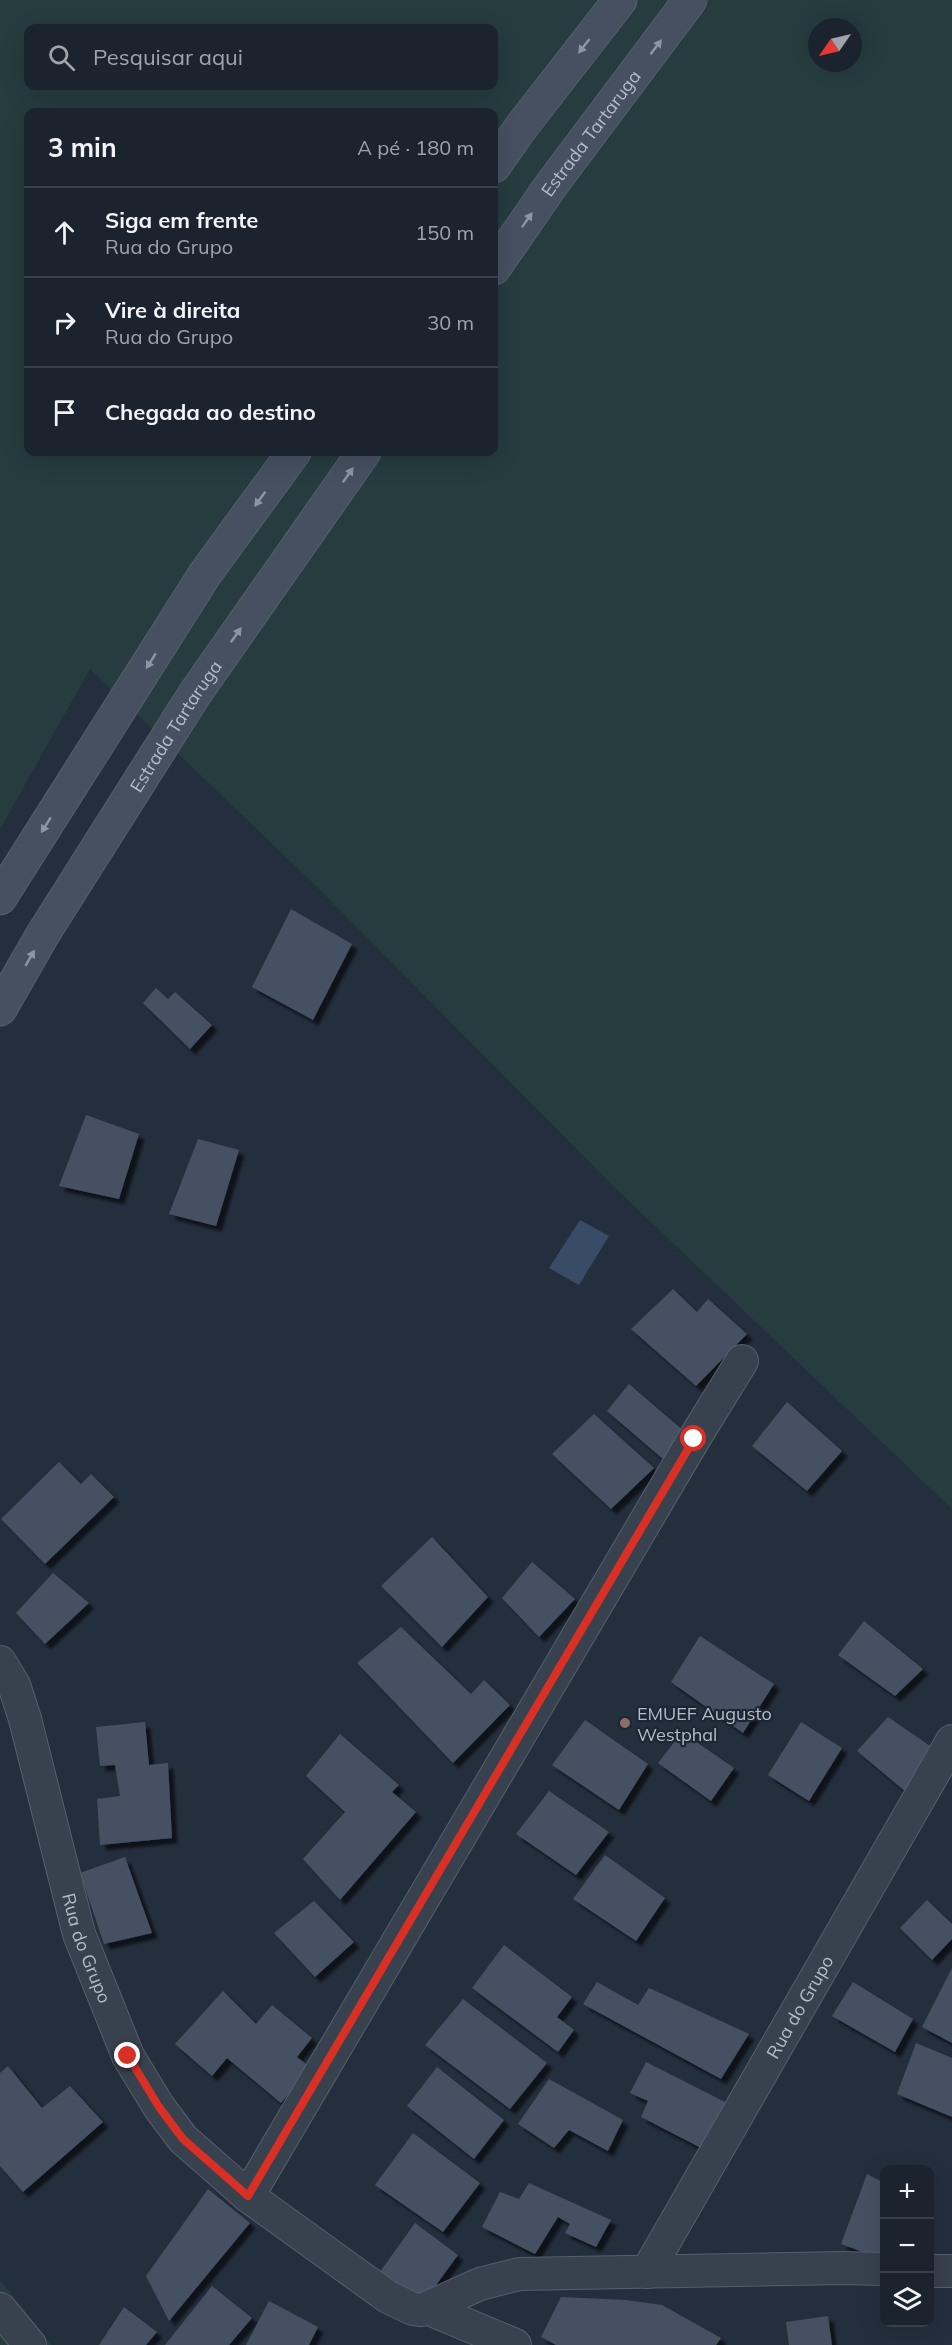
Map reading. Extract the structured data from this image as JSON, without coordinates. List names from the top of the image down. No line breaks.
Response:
{"streets":{"street":["Estrada Tartaruga","Rua do Grupo"]},"places":["EMUEF Augusto Westphal"],"north":"bottom left","page":{"search":"Pesquisar aqui","heading":["3 min","A pé · 180 m"],"list":[["Siga em frente","Rua do Grupo","150 m"],["Vire à direita","Rua do Grupo","30 m"],"Chegada ao destino"],"map_buttons":["+","−"]}}
